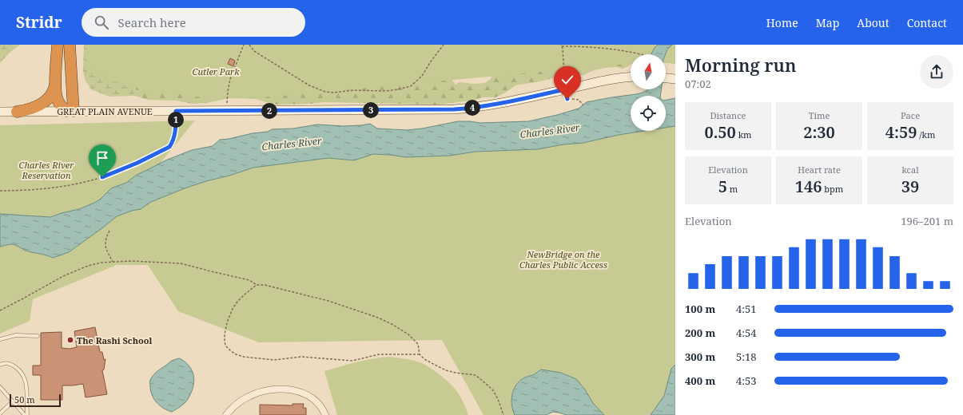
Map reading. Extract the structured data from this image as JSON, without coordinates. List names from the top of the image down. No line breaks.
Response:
{"streets":{"main road":["GREAT PLAIN AVENUE"]},"water":["Charles River"],"parks":["Cutler Park","Charles River Reservation","NewBridge on the Charles Public Access"],"places":["The Rashi School"],"scale_bar":"50 m","north":"top","page":{"header":"Stridr","search":"Search here","nav":["Home","Map","About","Contact"],"heading":["Morning run","07:02"],"stats":[["Distance","0.50 km"],["Time","2:30"],["Pace","4:59 /km"],["Elevation","5 m"],["Heart rate","146 bpm"],["kcal","39"]],"pins":["4","3","2","1"],"chart":["Elevation","196–201 m"],"list":[{"name":"100 m","note":"4:51"},{"name":"200 m","note":"4:54"},{"name":"300 m","note":"5:18"},{"name":"400 m","note":"4:53"}],"scale":"50 m"}}
